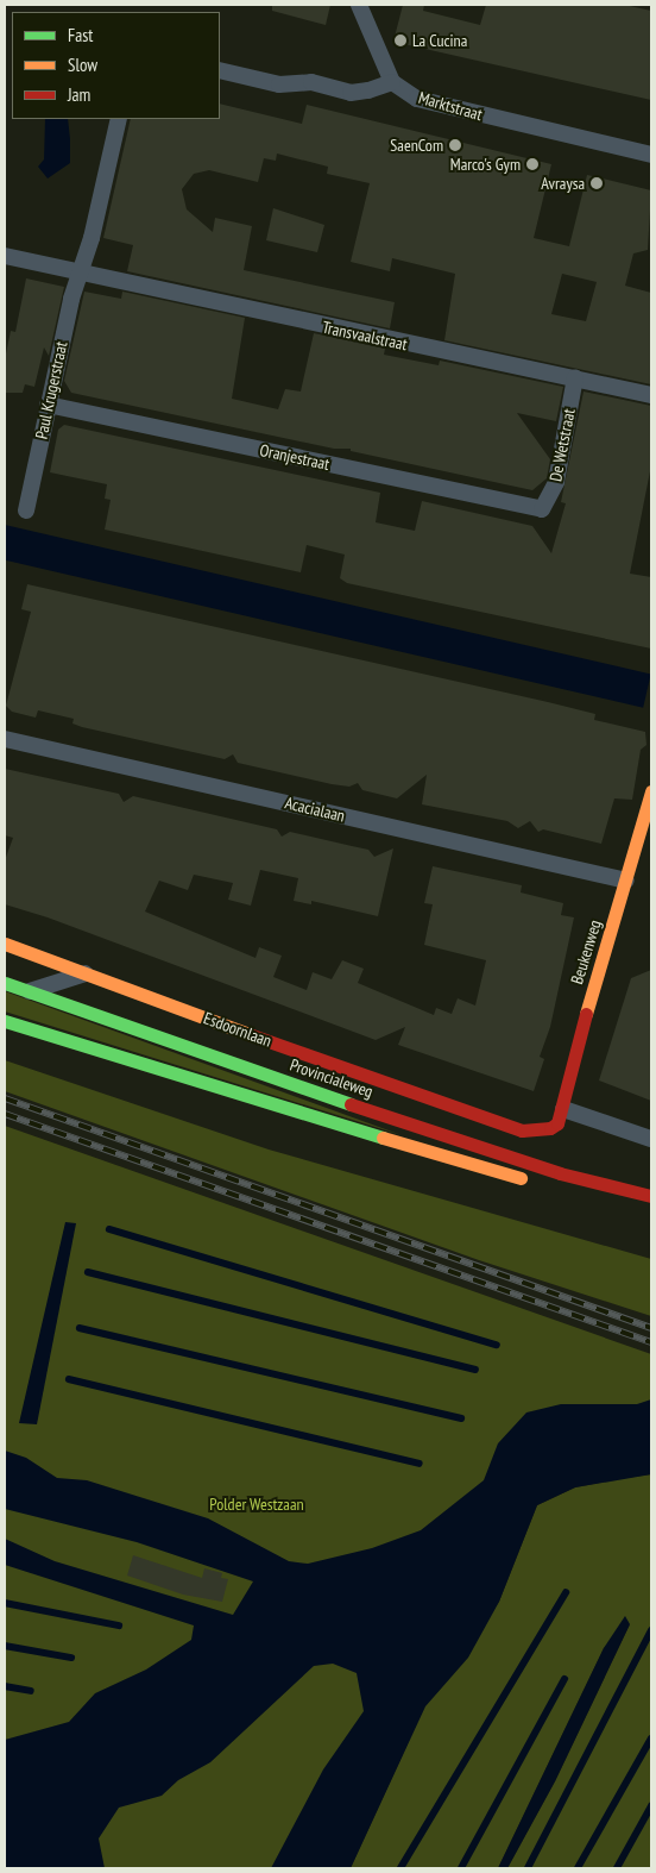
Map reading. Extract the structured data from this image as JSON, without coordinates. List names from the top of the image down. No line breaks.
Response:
{"streets":{"main road":["Beukenweg","Esdoornlaan","Provincialeweg"],"street":["Marktstraat","Transvaalstraat","Paul Krugerstraat","De Wetstraat","Oranjestraat","Acacialaan"]},"crossings":[["Transvaalstraat","Paul Krugerstraat"],["Transvaalstraat","De Wetstraat"],["Paul Krugerstraat","Oranjestraat"],["De Wetstraat","Oranjestraat"],["Acacialaan","Beukenweg"],["Beukenweg","Esdoornlaan"]],"parks":["Polder Westzaan"],"places":["La Cucina","SaenCom","Marco's Gym","Avraysa"],"legend":["Fast","Slow","Jam"]}
